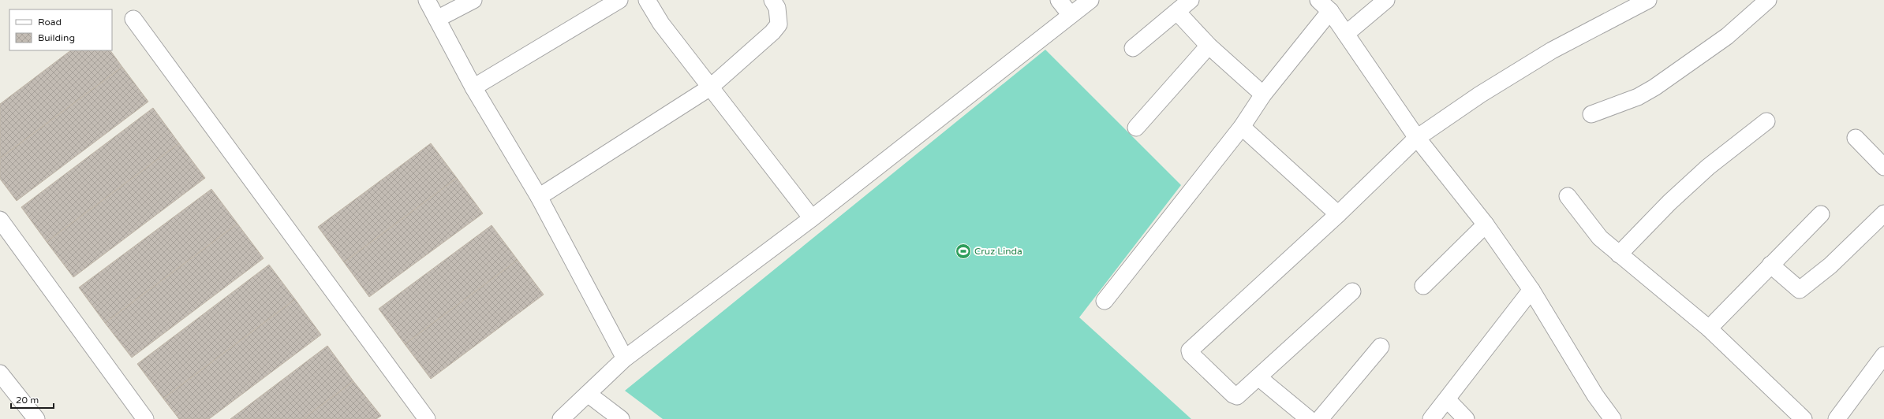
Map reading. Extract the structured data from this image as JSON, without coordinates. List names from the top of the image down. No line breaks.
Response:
{"places":{"sports":["Cruz Linda"]},"legend":["Road","Building"],"scale_bar":"20 m"}
